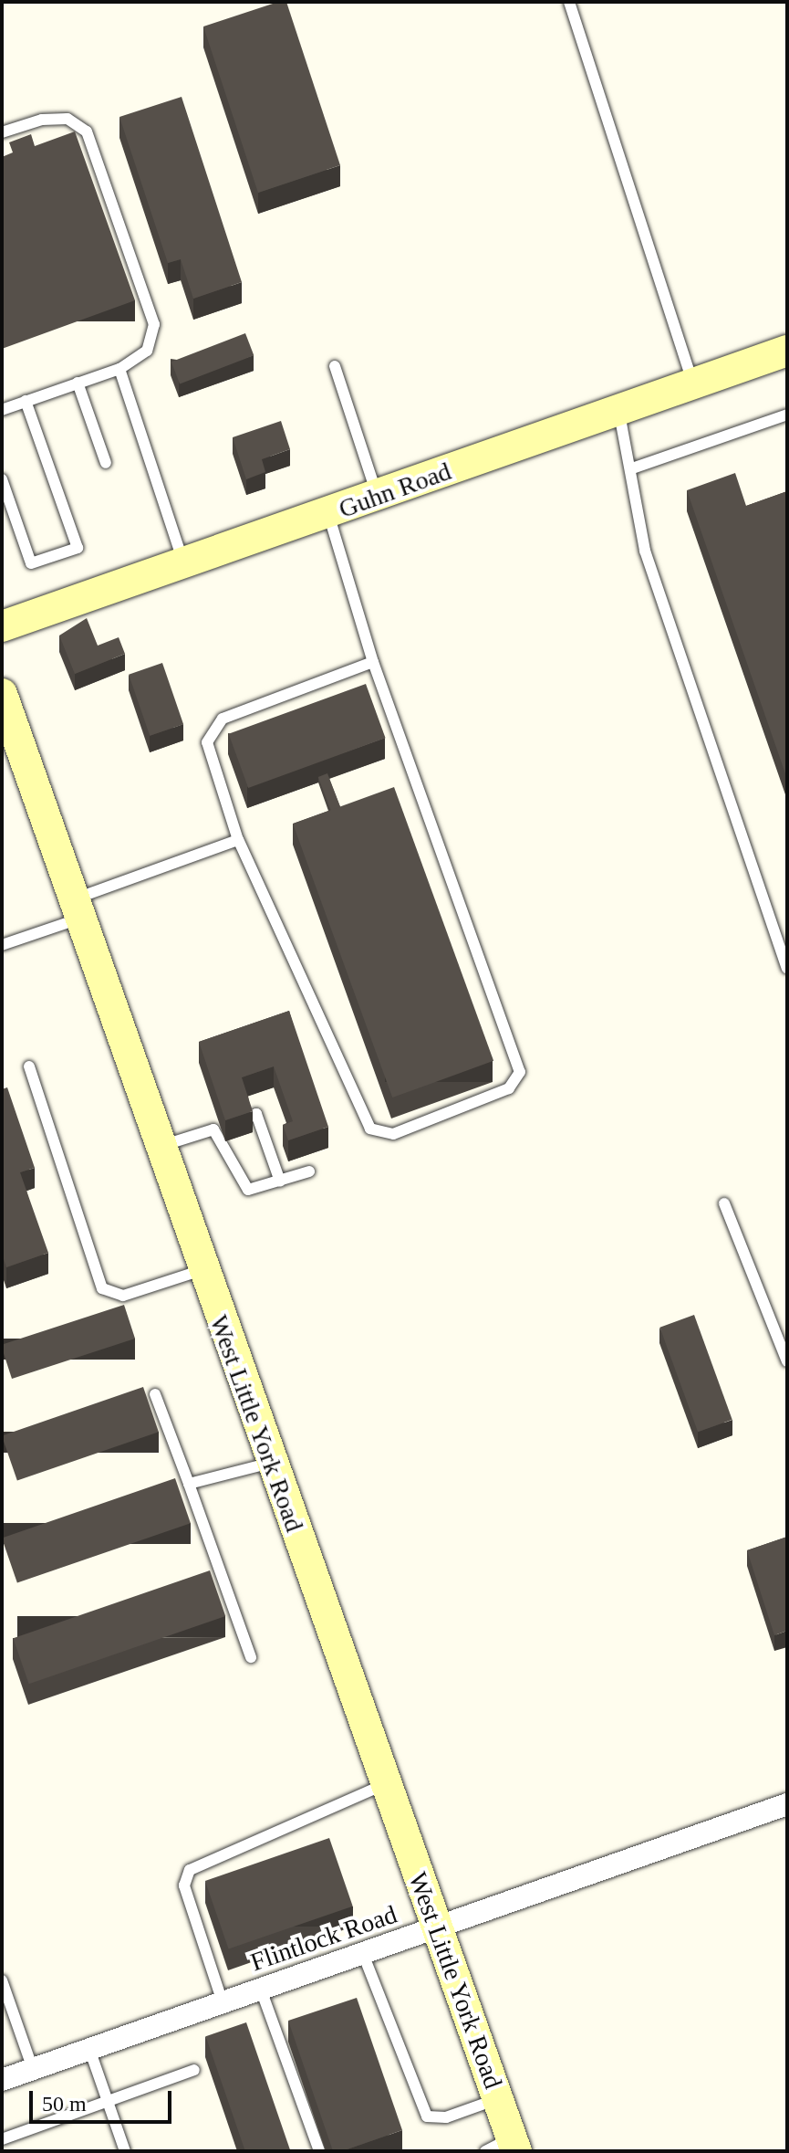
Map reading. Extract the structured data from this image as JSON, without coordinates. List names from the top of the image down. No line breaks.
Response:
{"streets":{"main road":["Guhn Road","West Little York Road"],"street":["Flintlock Road"]},"crossings":[["West Little York Road","Flintlock Road"]],"scale_bar":"50 m"}
